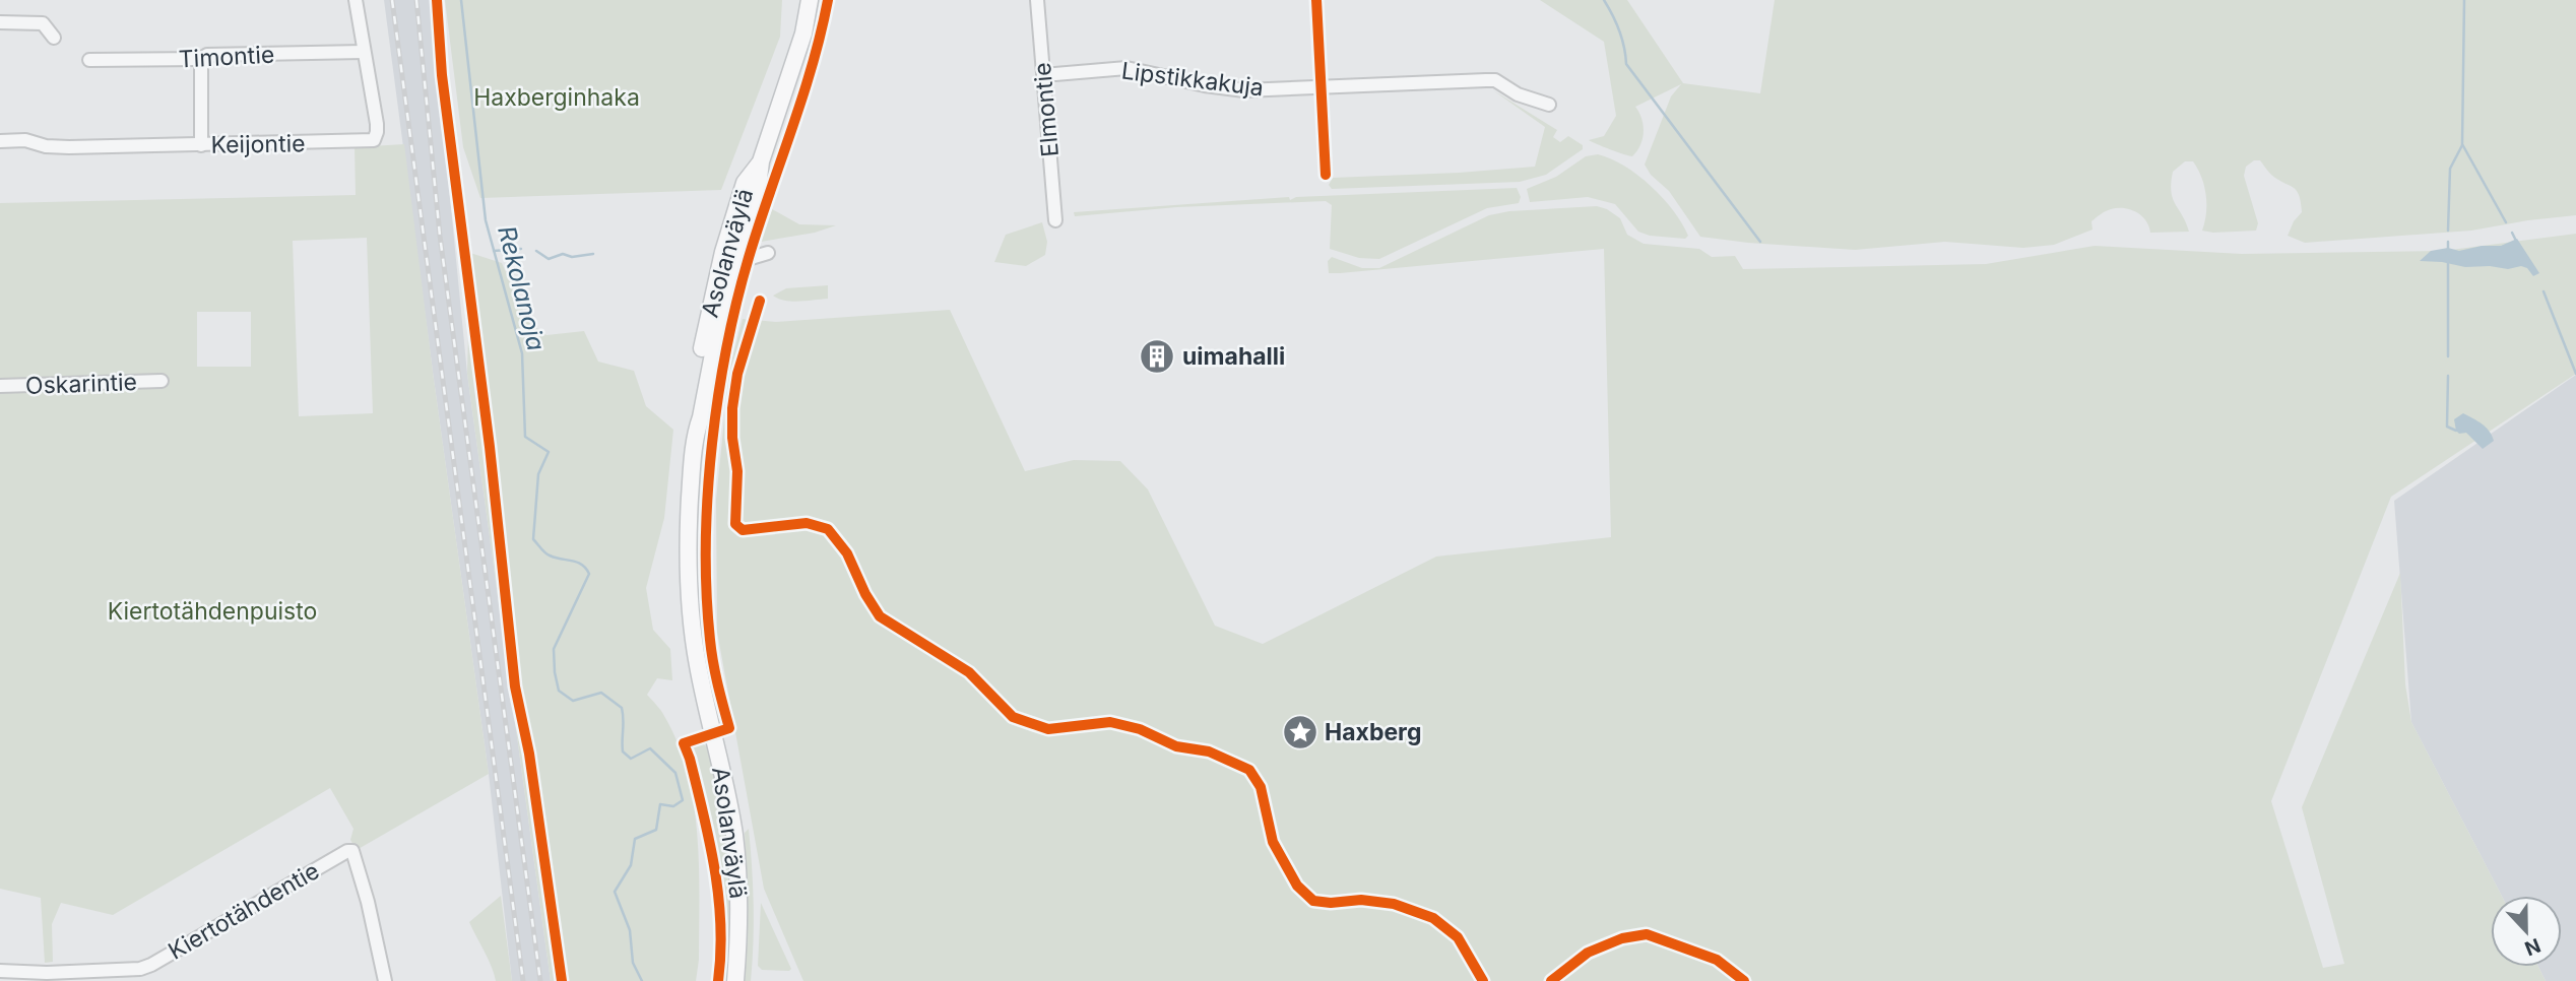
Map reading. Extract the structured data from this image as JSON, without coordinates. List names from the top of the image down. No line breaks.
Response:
{"streets":{"main road":["Asolanväylä"],"street":["Timontie","Lipstikkakuja","Elmontie","Keijontie","Oskarintie","Kiertotähdentie"]},"crossings":[["Timontie","Keijontie"],["Lipstikkakuja","Elmontie"]],"water":["Rekolanoja"],"parks":["Haxberginhaka","Kiertotähdenpuisto"],"places":{"building":["uimahalli"],"place":["Haxberg"]},"north":"bottom"}
